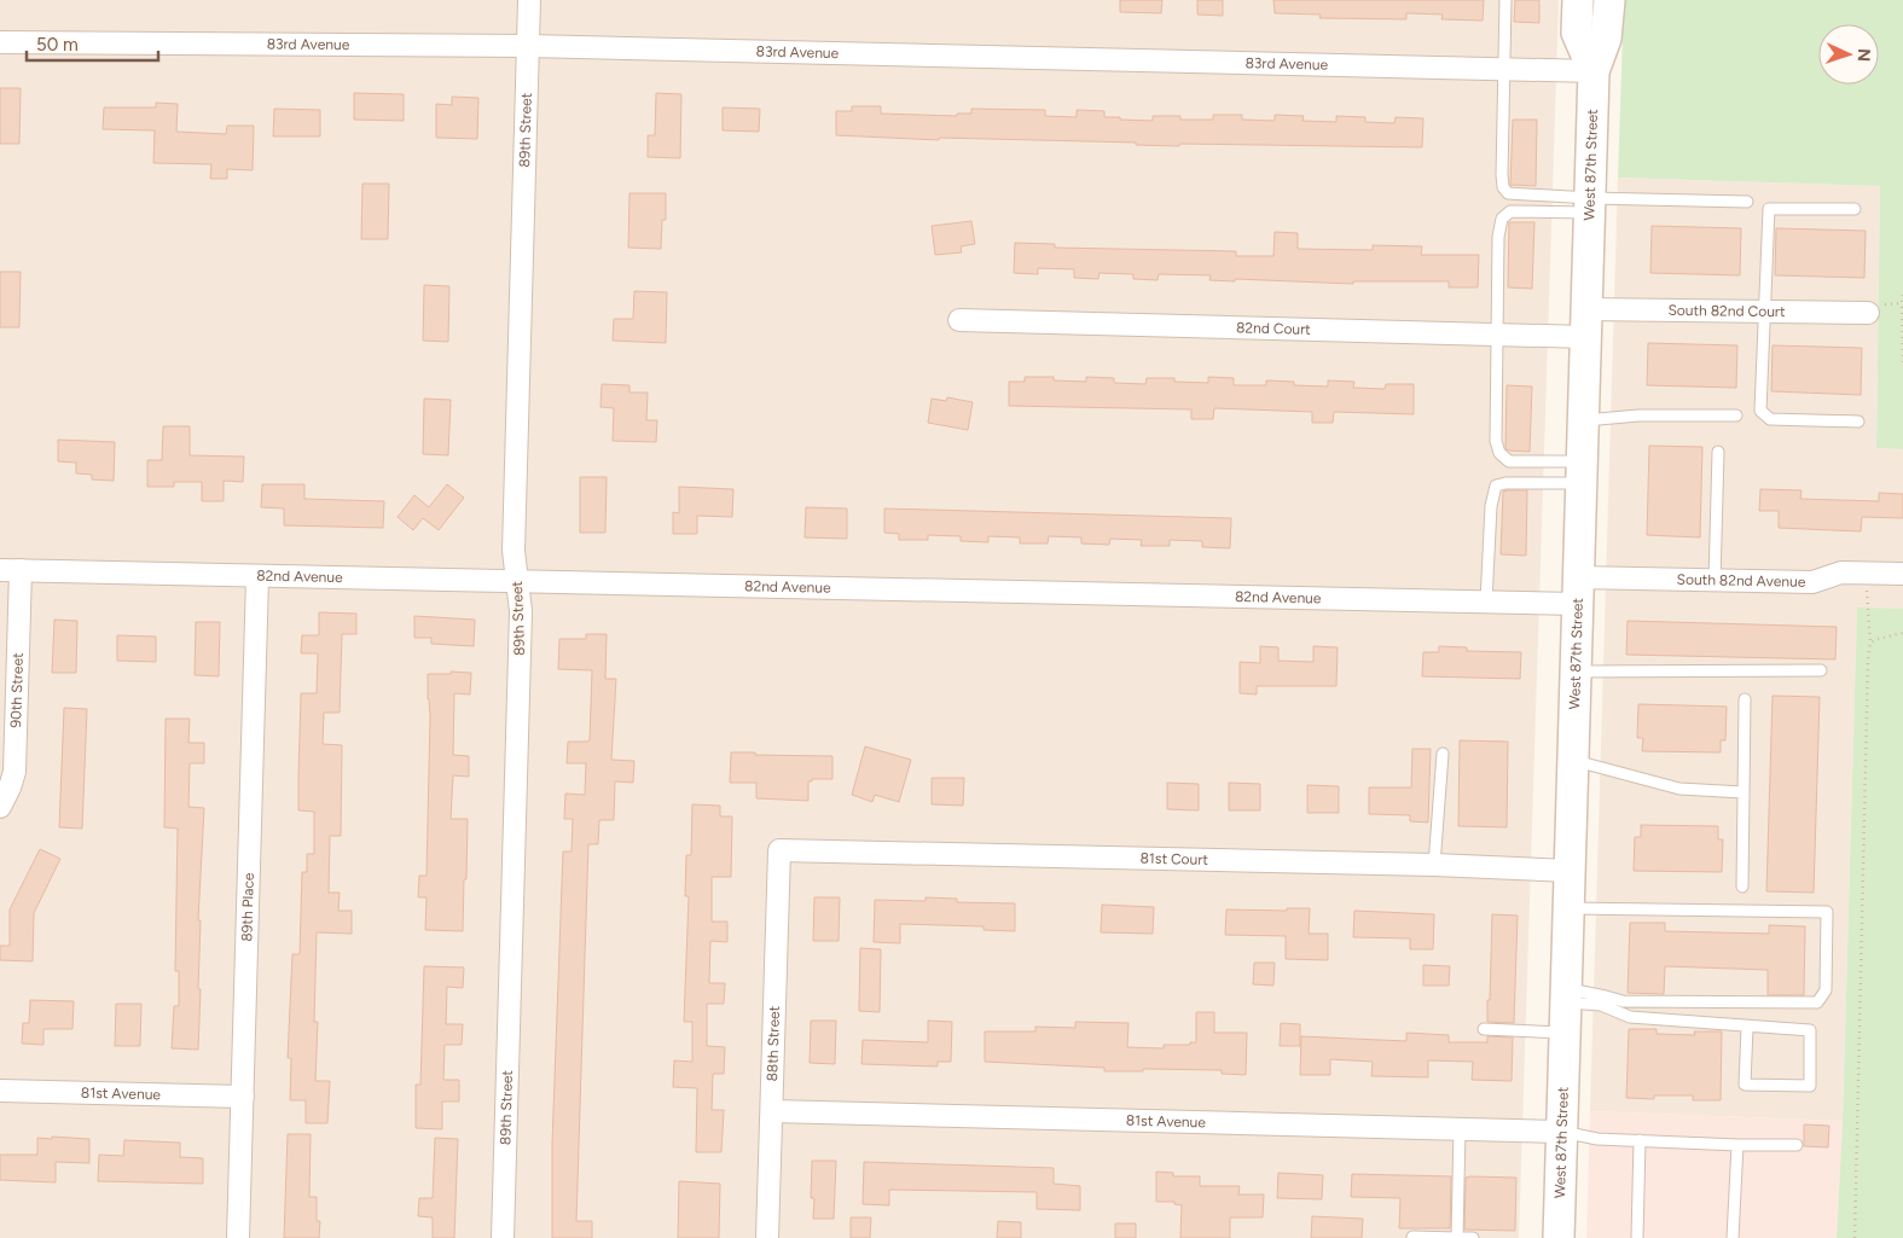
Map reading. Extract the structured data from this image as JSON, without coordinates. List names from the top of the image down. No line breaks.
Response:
{"streets":{"main road":["West 87th Street"],"street":["83rd Avenue","89th Street","South 82nd Court","82nd Court","82nd Avenue","South 82nd Avenue","90th Street","81st Court","89th Place","88th Street","81st Avenue"]},"crossings":[["83rd Avenue","89th Street"],["83rd Avenue","West 87th Street"],["89th Street","82nd Avenue"],["West 87th Street","South 82nd Court"],["West 87th Street","82nd Court"],["West 87th Street","82nd Avenue"],["West 87th Street","South 82nd Avenue"],["West 87th Street","81st Court"],["West 87th Street","81st Avenue"],["South 82nd Court","82nd Court"],["82nd Avenue","South 82nd Avenue"],["82nd Avenue","90th Street"],["82nd Avenue","89th Place"],["81st Court","88th Street"],["89th Place","81st Avenue"],["88th Street","81st Avenue"]],"scale_bar":"50 m","north":"right"}
